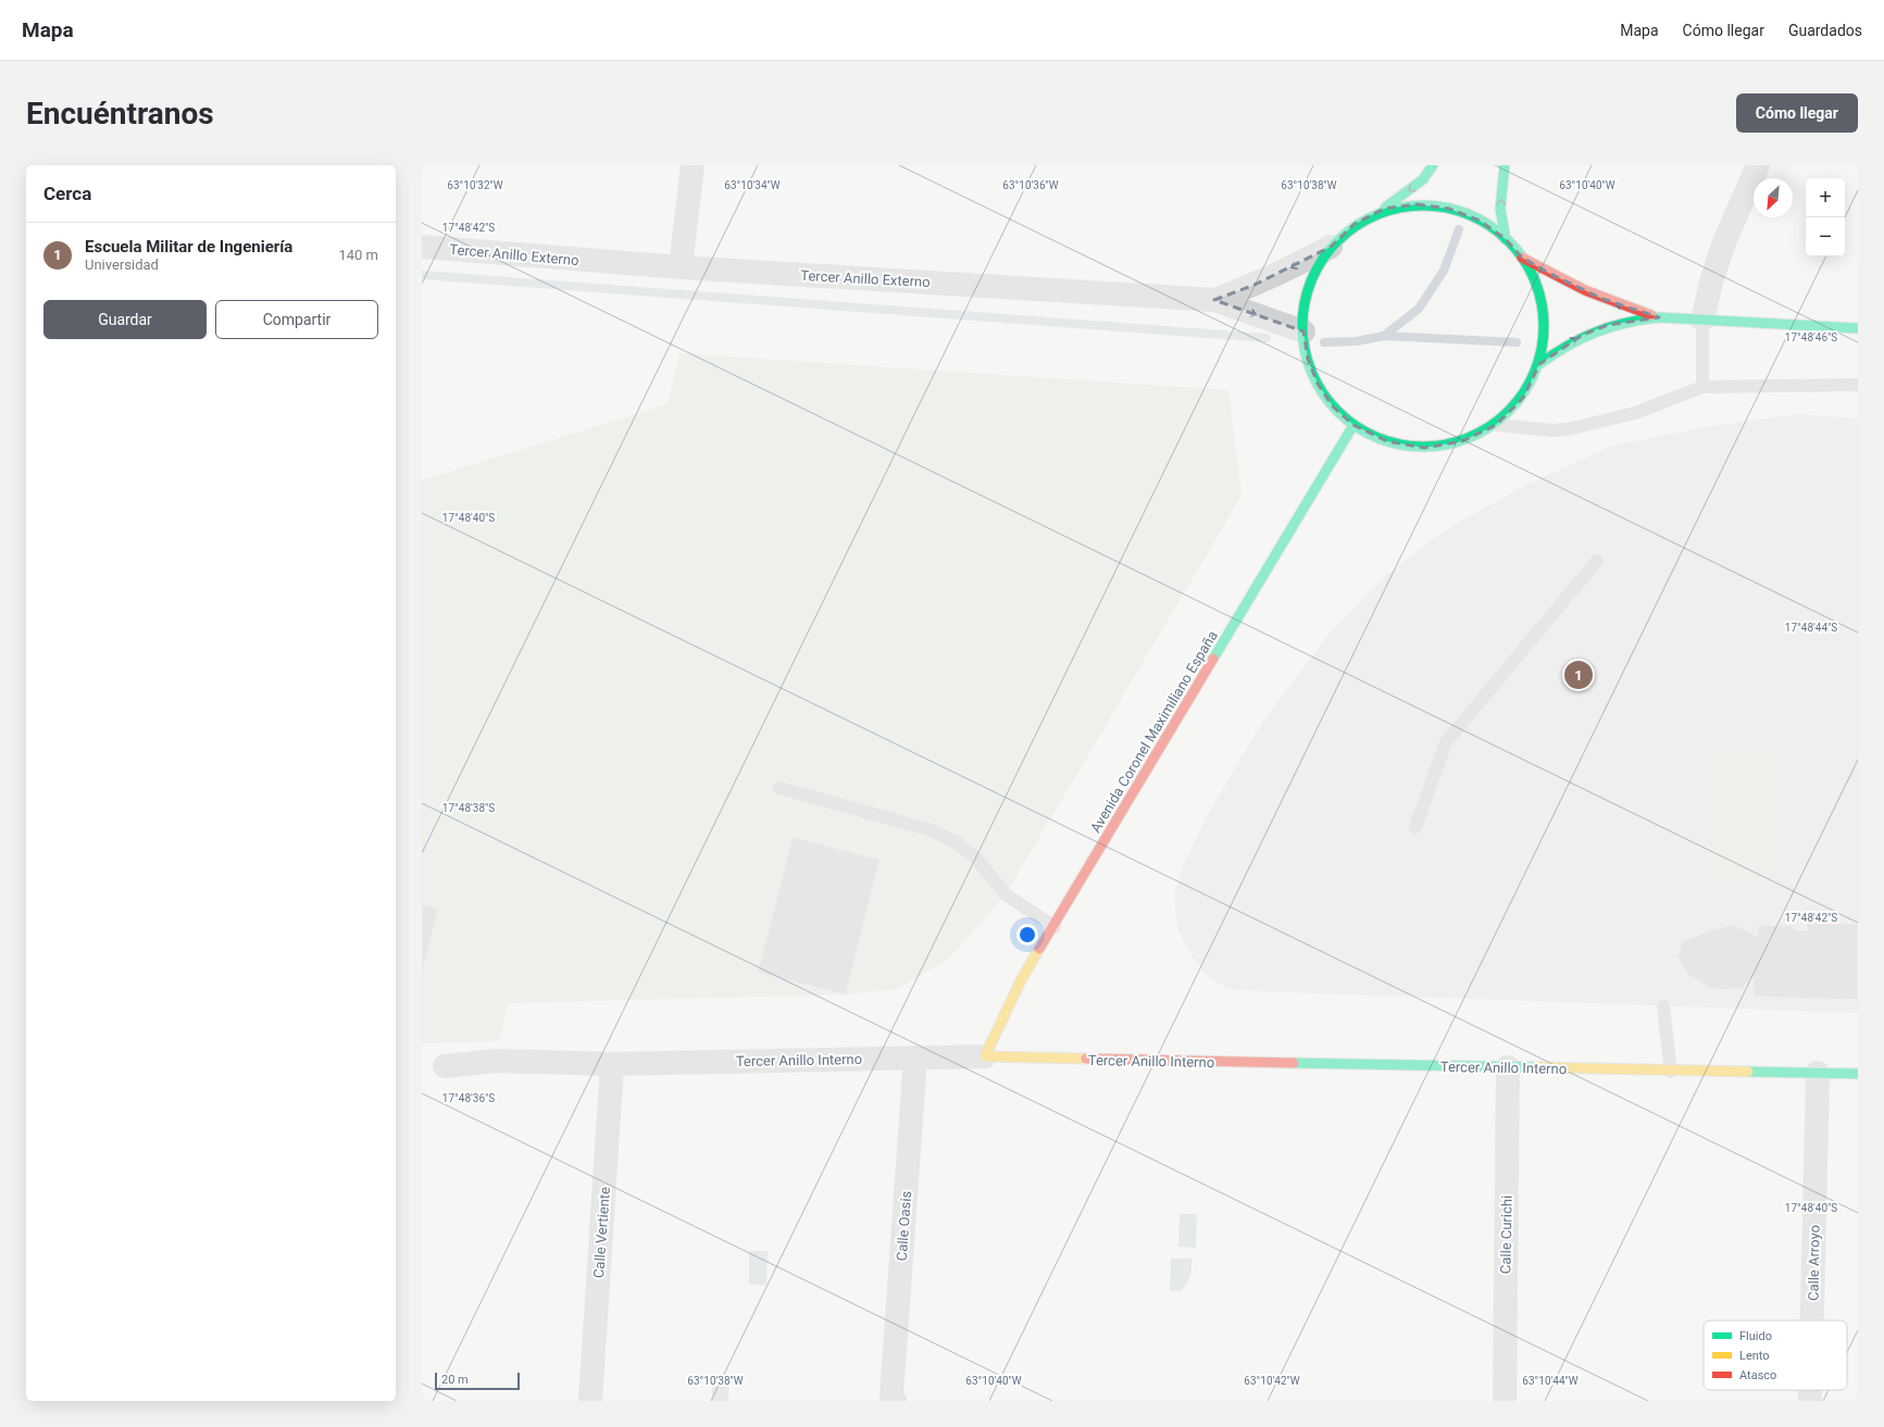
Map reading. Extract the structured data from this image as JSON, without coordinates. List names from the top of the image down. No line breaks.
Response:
{"streets":{"street":["Tercer Anillo Externo","Avenida Coronel Maximiliano España","Tercer Anillo Interno","Calle Oasis","Calle Vertiente","Calle Curichi","Calle Arroyo"]},"crossings":[["Avenida Coronel Maximiliano España","Tercer Anillo Interno"],["Tercer Anillo Interno","Calle Oasis"],["Tercer Anillo Interno","Calle Vertiente"],["Tercer Anillo Interno","Calle Curichi"],["Tercer Anillo Interno","Calle Arroyo"]],"legend":["Fluido","Lento","Atasco"],"scale_bar":"20 m","north":"bottom left","page":{"header":"Mapa","nav":["Mapa","Cómo llegar","Guardados"],"buttons":["Cómo llegar",["Guardar","Compartir"]],"title":"Encuéntranos","heading":"Cerca","map_buttons":["+","−"],"list":[{"mark":"1","name":"Escuela Militar de Ingeniería","note":"Universidad","value":"140 m"}],"pins":"1","scale":"20 m"},"coordinates":["63°10'32\"W","63°10'34\"W","63°10'36\"W","63°10'38\"W","63°10'40\"W","17°48'42\"S","17°48'46\"S","17°48'40\"S","17°48'44\"S","17°48'38\"S","17°48'36\"S","63°10'42\"W","63°10'44\"W"]}
